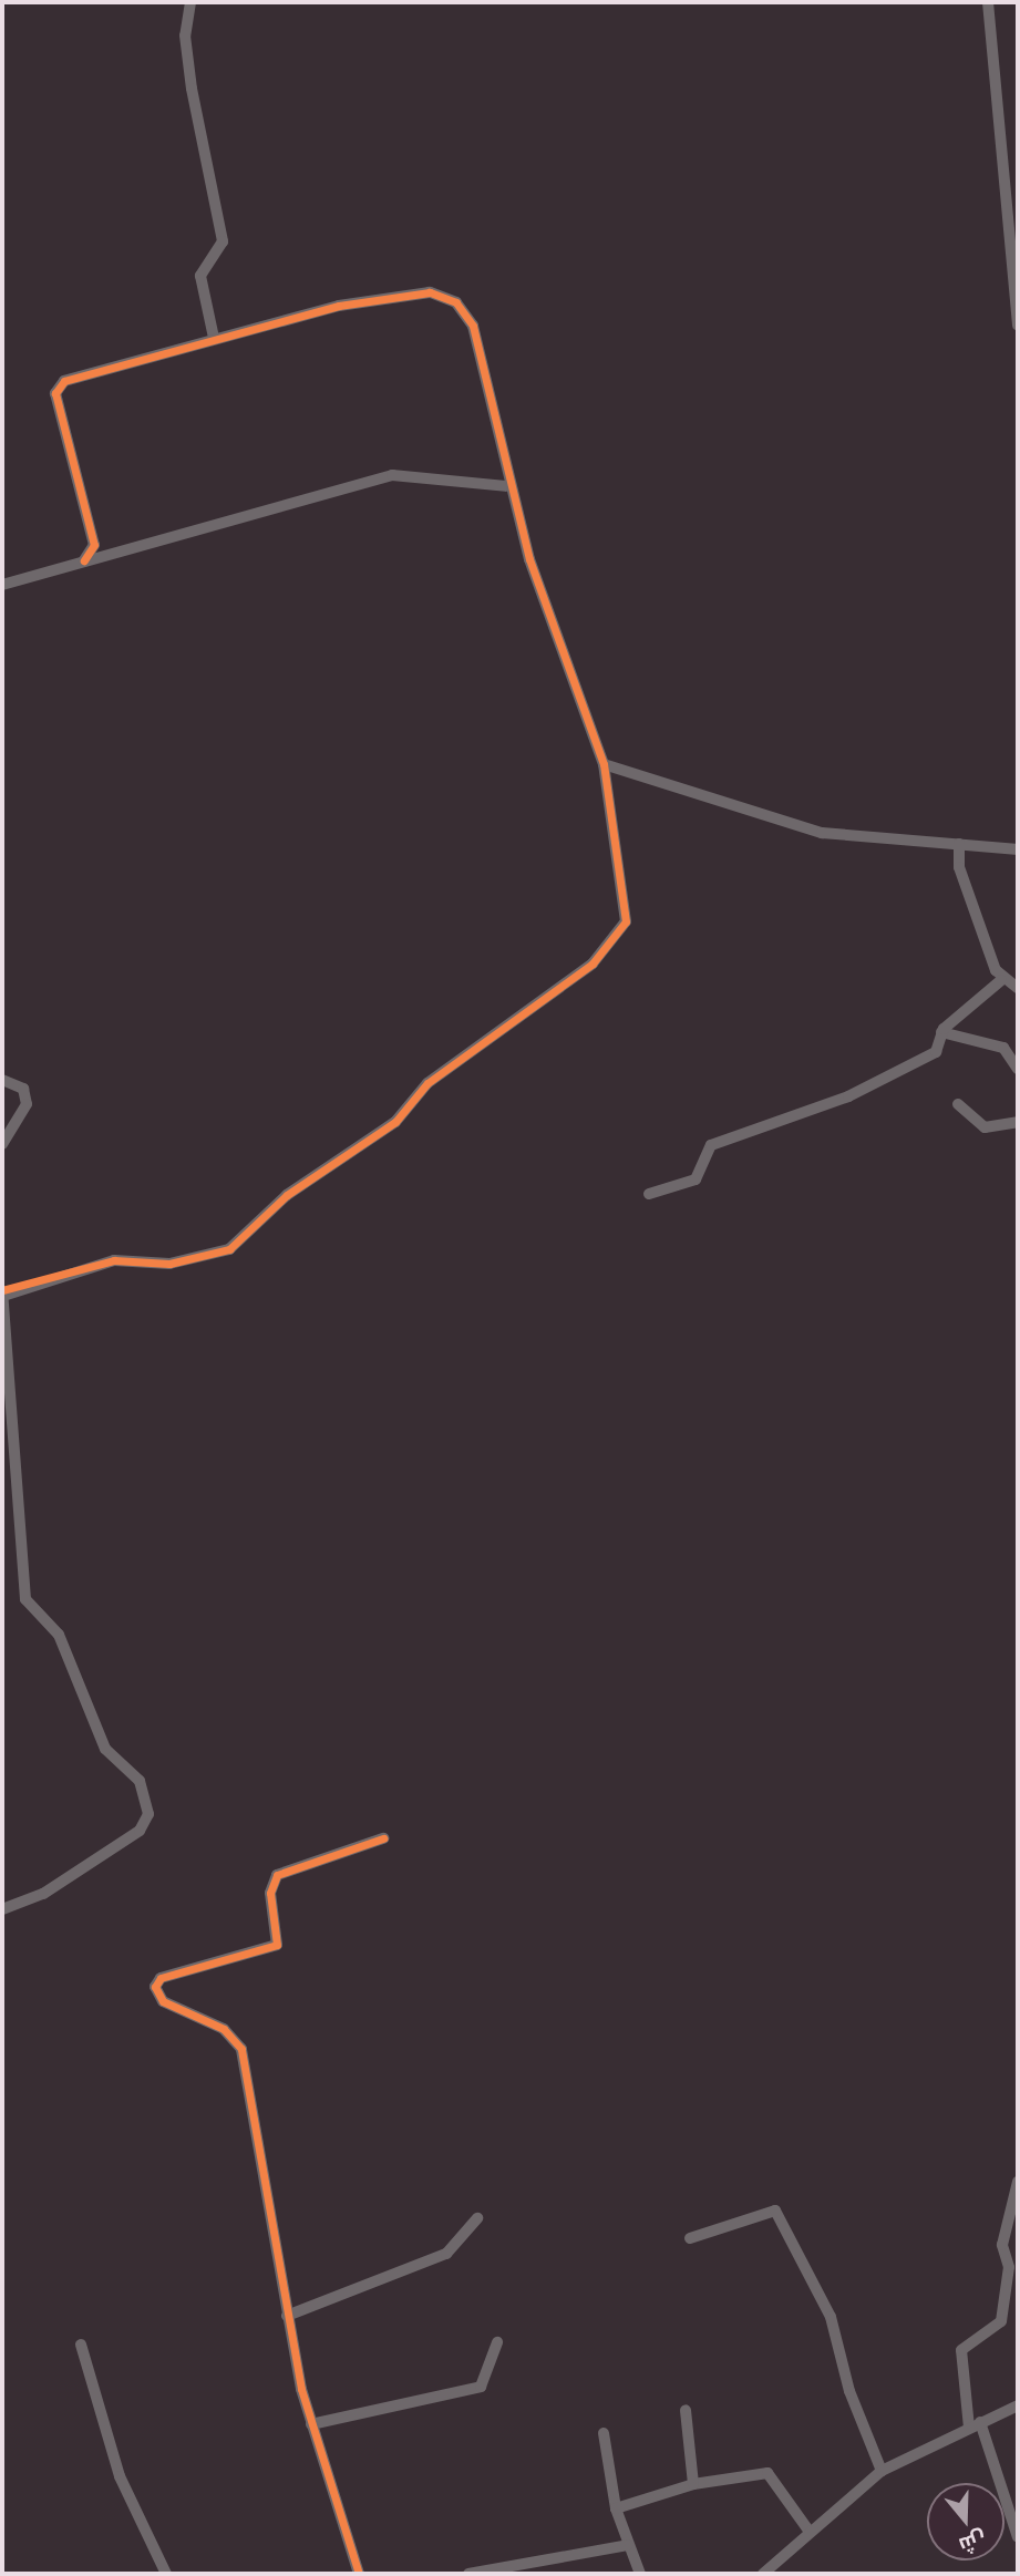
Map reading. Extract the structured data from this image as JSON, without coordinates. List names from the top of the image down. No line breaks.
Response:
{"north":"bottom"}
